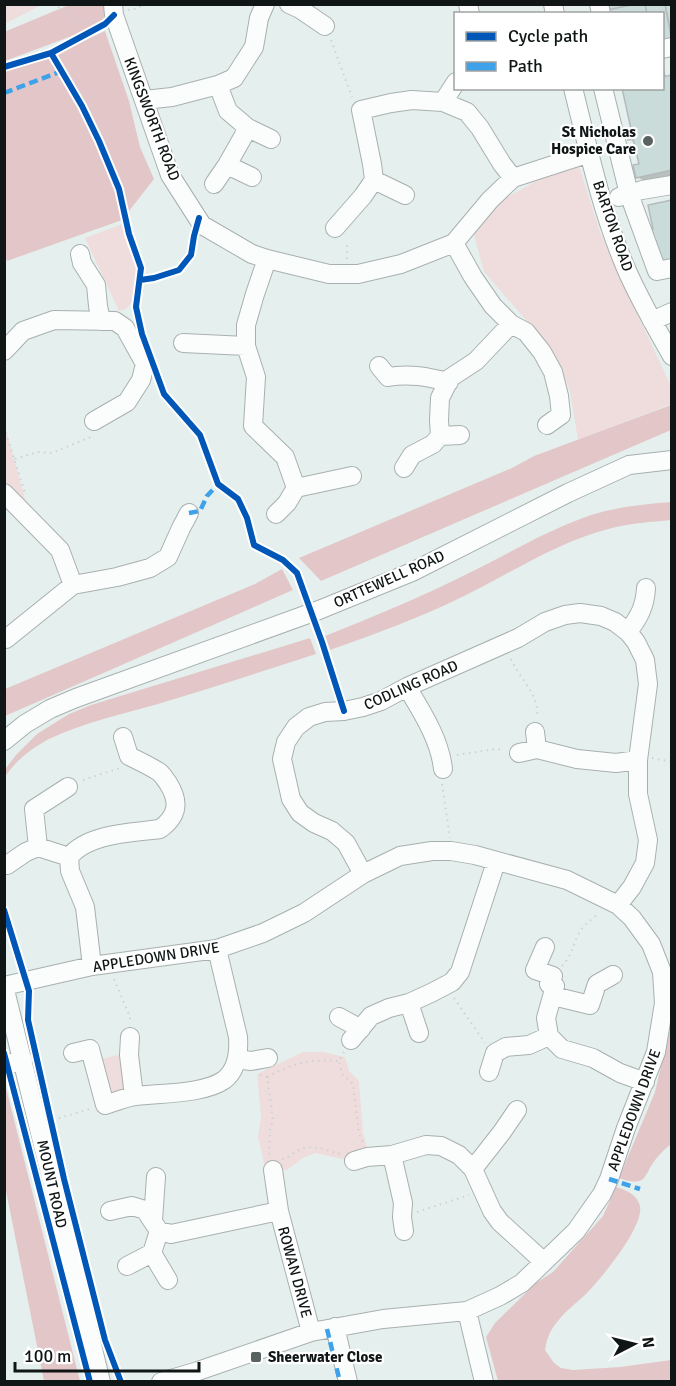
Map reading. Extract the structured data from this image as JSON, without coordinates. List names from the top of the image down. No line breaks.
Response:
{"streets":{"street":["KINGSWORTH ROAD","BARTON ROAD","ORTTEWELL ROAD","CODLING ROAD","APPLEDOWN DRIVE","MOUNT ROAD","ROWAN DRIVE"]},"crossings":[["KINGSWORTH ROAD","BARTON ROAD"],["CODLING ROAD","APPLEDOWN DRIVE"],["APPLEDOWN DRIVE","MOUNT ROAD"],["APPLEDOWN DRIVE","ROWAN DRIVE"]],"places":{"other":["St Nicholas Hospice Care"],"transit":["Sheerwater Close"]},"legend":["Cycle path","Path"],"scale_bar":"100 m","north":"right"}
